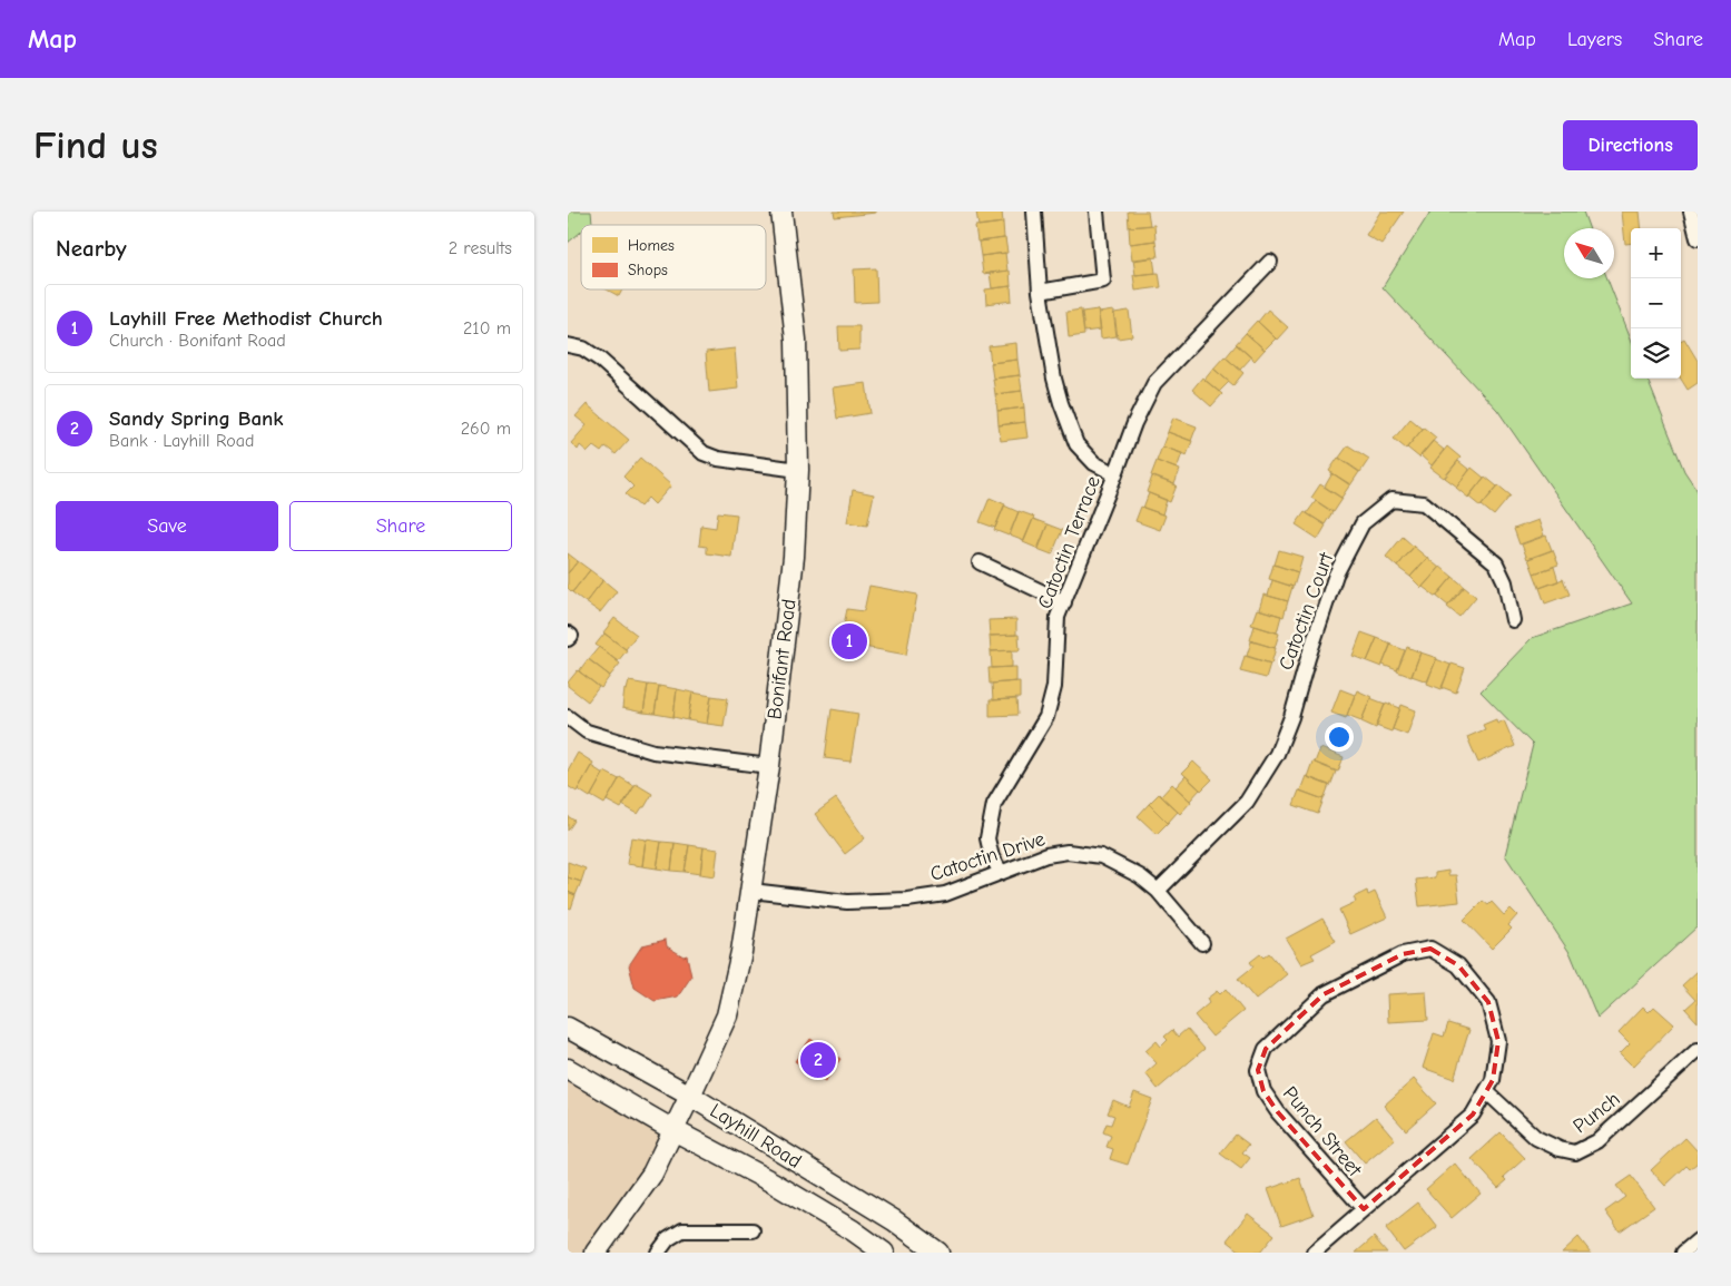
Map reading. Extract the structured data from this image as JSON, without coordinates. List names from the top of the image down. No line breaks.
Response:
{"streets":{"main road":["Bonifant Road","Layhill Road"],"street":["Catoctin Terrace","Catoctin Court","Catoctin Drive","Punch","Punch Street"]},"crossings":[["Catoctin Terrace","Catoctin Drive"],["Catoctin Court","Catoctin Drive"],["Bonifant Road","Catoctin Drive"],["Bonifant Road","Layhill Road"],["Punch","Punch Street"]],"legend":["Homes","Shops"],"north":"top left","page":{"header":"Map","nav":["Map","Layers","Share"],"buttons":["Directions",["Save","Share"]],"title":"Find us","heading":["Nearby","2 results"],"map_buttons":["+","−"],"list":[{"mark":"1","name":"Layhill Free Methodist Church","note":"Church · Bonifant Road","value":"210 m"},{"mark":"2","name":"Sandy Spring Bank","note":"Bank · Layhill Road","value":"260 m"}],"pins":["1","2"]}}
